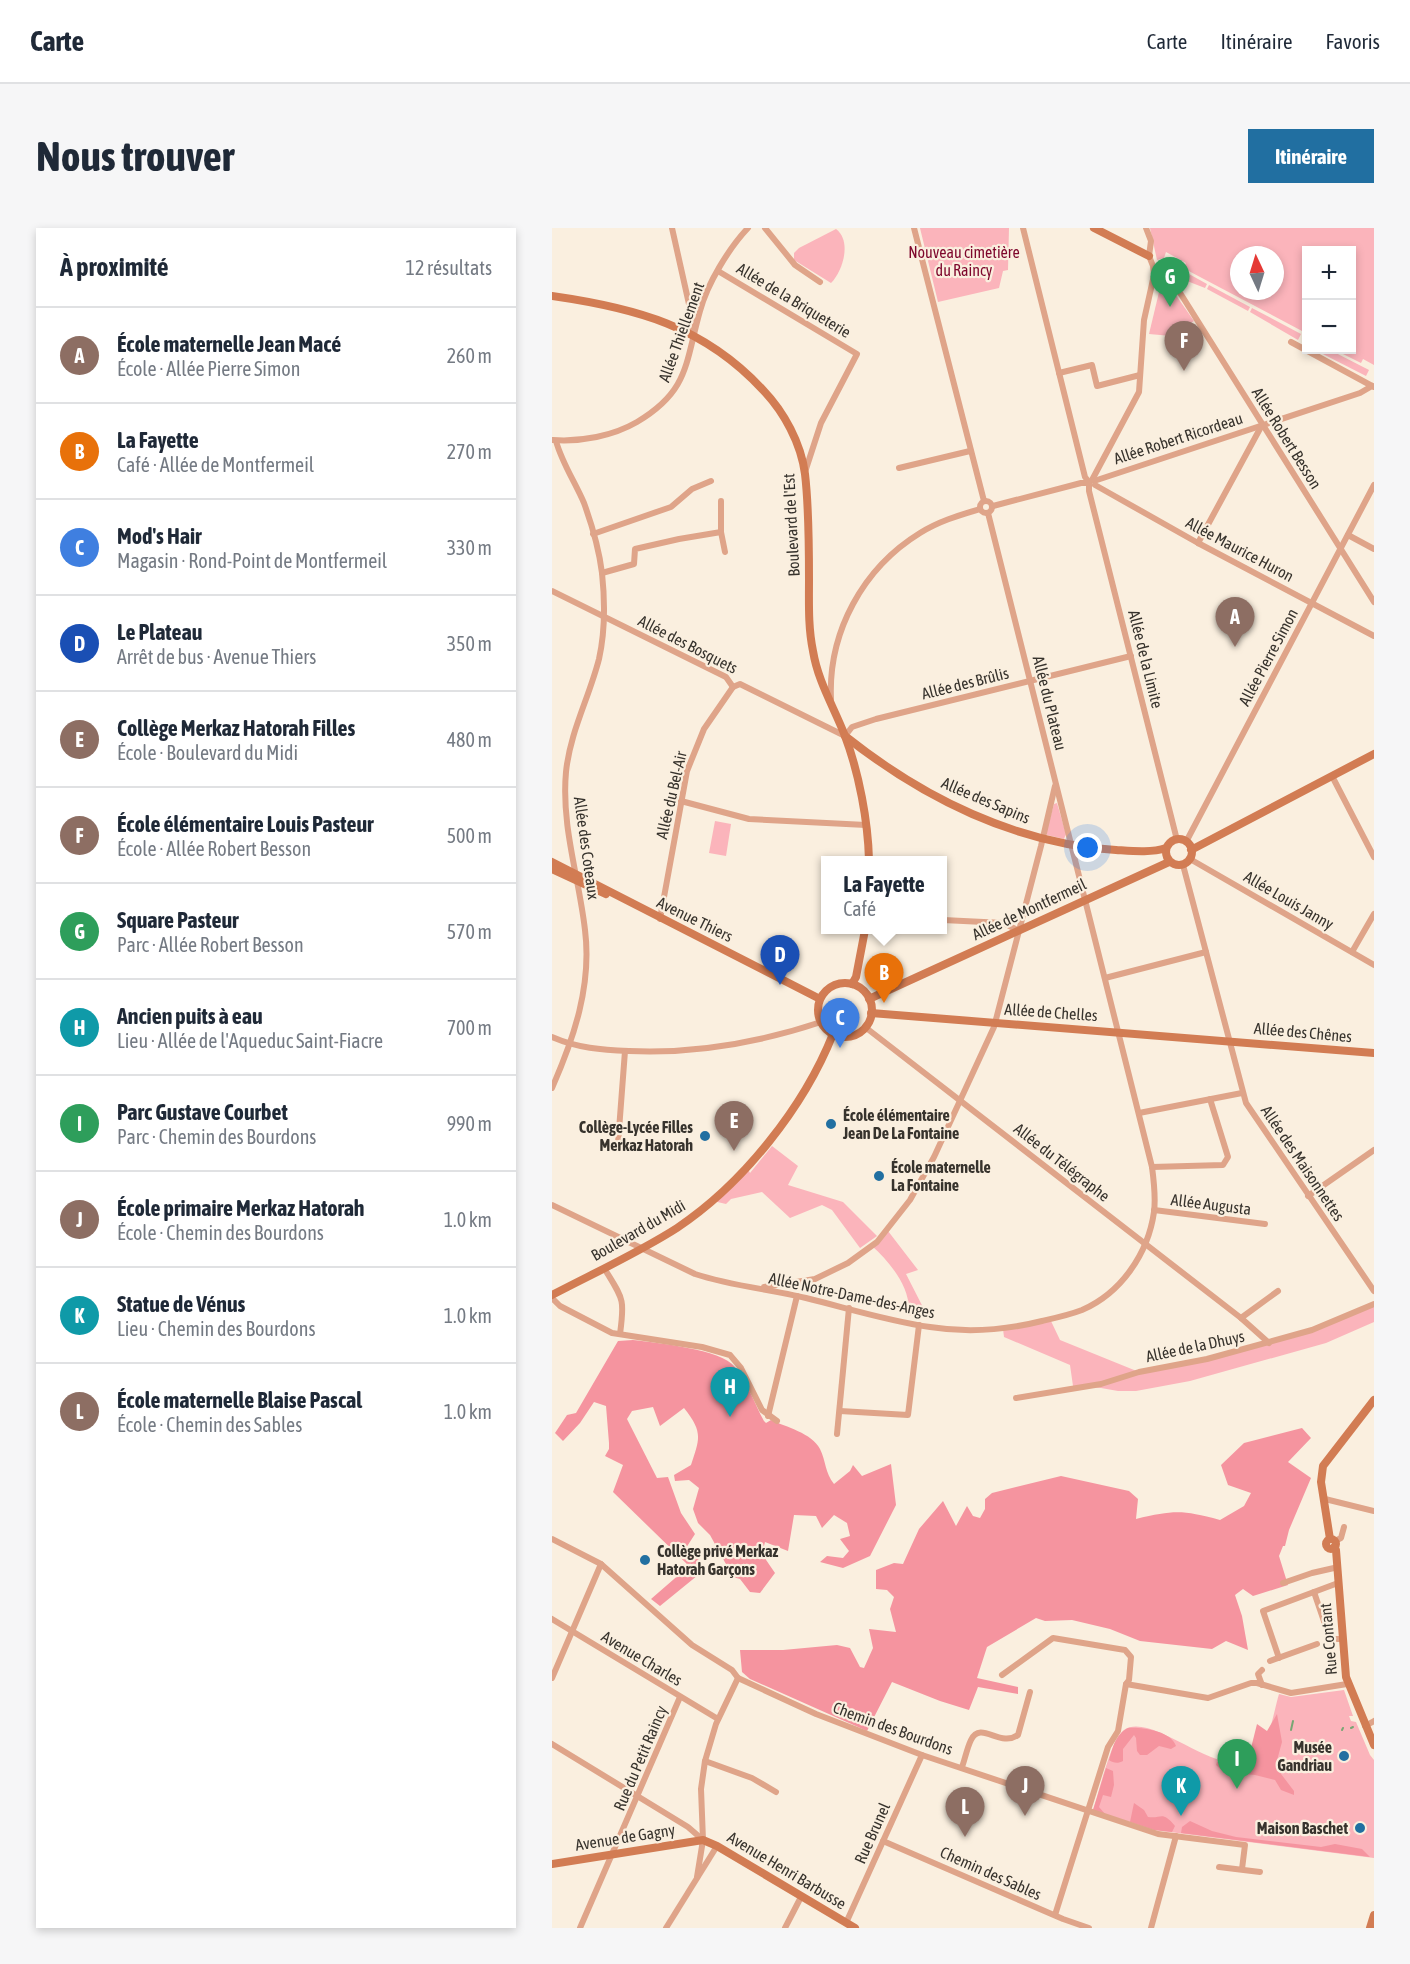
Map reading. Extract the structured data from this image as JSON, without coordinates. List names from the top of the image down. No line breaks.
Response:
{"streets":{"main road":["Boulevard de l'Est","Allée des Sapins","Allée de Montfermeil","Avenue Thiers","Allée de Chelles","Allée des Chênes","Boulevard du Midi","Rue Contant","Avenue de Gagny","Avenue Henri Barbusse"],"street":["Allée de la Briqueterie","Allée Thiellement","Allée Robert Ricordeau","Allée Robert Besson","Allée Maurice Huron","Allée des Bosquets","Allée Pierre Simon","Allée de la Limite","Allée des Brûlis","Allée du Plateau","Allée du Bel-Air","Allée des Coteaux","Allée Louis Janny","Allée du Télégraphe","Allée des Maisonnettes","Allée Augusta","Allée Notre-Dame-des-Anges","Allée de la Dhuys","Avenue Charles","Chemin des Bourdons","Rue du Petit Raincy","Rue Brunel","Chemin des Sables"]},"crossings":[["Allée de la Briqueterie","Allée Thiellement"],["Allée de la Briqueterie","Boulevard de l'Est"],["Allée Thiellement","Boulevard de l'Est"],["Allée Thiellement","Allée des Coteaux"],["Allée Robert Ricordeau","Allée Robert Besson"],["Allée Robert Ricordeau","Allée Maurice Huron"],["Allée Robert Ricordeau","Allée de la Limite"],["Allée Robert Ricordeau","Allée du Plateau"],["Allée Robert Besson","Allée Pierre Simon"],["Boulevard de l'Est","Allée des Bosquets"],["Boulevard de l'Est","Allée des Brûlis"],["Boulevard de l'Est","Allée des Sapins"],["Allée Maurice Huron","Allée Pierre Simon"],["Allée Maurice Huron","Allée de la Limite"],["Allée des Bosquets","Allée des Brûlis"],["Allée des Bosquets","Allée du Bel-Air"],["Allée des Bosquets","Allée des Sapins"],["Allée des Bosquets","Allée des Coteaux"],["Allée Pierre Simon","Allée de la Limite"],["Allée Pierre Simon","Allée des Sapins"],["Allée Pierre Simon","Allée Louis Janny"],["Allée Pierre Simon","Allée de Montfermeil"],["Allée de la Limite","Allée des Brûlis"],["Allée de la Limite","Allée des Sapins"],["Allée de la Limite","Allée Louis Janny"],["Allée de la Limite","Allée de Montfermeil"],["Allée des Brûlis","Allée du Plateau"],["Allée des Brûlis","Allée des Sapins"],["Allée du Plateau","Allée des Sapins"],["Allée du Plateau","Allée de Montfermeil"],["Allée du Plateau","Allée Notre-Dame-des-Anges"],["Allée du Bel-Air","Avenue Thiers"],["Allée des Sapins","Allée Louis Janny"],["Allée des Sapins","Allée de Montfermeil"],["Allée des Coteaux","Avenue Thiers"],["Allée Louis Janny","Allée de Montfermeil"],["Allée de Montfermeil","Avenue Thiers"],["Allée de Montfermeil","Allée de Chelles"],["Allée de Montfermeil","Allée du Télégraphe"],["Allée de Montfermeil","Boulevard du Midi"],["Allée de Montfermeil","Allée Notre-Dame-des-Anges"],["Avenue Thiers","Allée de Chelles"],["Avenue Thiers","Allée du Télégraphe"],["Avenue Thiers","Boulevard du Midi"],["Allée de Chelles","Allée des Chênes"],["Allée de Chelles","Allée du Télégraphe"],["Allée de Chelles","Allée des Maisonnettes"],["Allée de Chelles","Boulevard du Midi"],["Allée de Chelles","Allée Notre-Dame-des-Anges"],["Allée des Chênes","Allée des Maisonnettes"],["Allée du Télégraphe","Boulevard du Midi"],["Allée du Télégraphe","Allée Notre-Dame-des-Anges"],["Allée du Télégraphe","Allée de la Dhuys"],["Allée Augusta","Allée Notre-Dame-des-Anges"],["Boulevard du Midi","Allée Notre-Dame-des-Anges"],["Avenue Charles","Rue du Petit Raincy"],["Chemin des Bourdons","Rue Brunel"],["Rue du Petit Raincy","Avenue de Gagny"],["Rue Brunel","Avenue Henri Barbusse"],["Rue Brunel","Chemin des Sables"],["Avenue de Gagny","Avenue Henri Barbusse"]],"parks":["Nouveau cimetière du Raincy"],"places":["École élémentaire Jean De La Fontaine","Collège-Lycée Filles Merkaz Hatorah","École maternelle La Fontaine","Collège privé Merkaz Hatorah Garçons","Musée Gandriau","Maison Baschet"],"north":"top","page":{"header":"Carte","nav":["Carte","Itinéraire","Favoris"],"buttons":"Itinéraire","title":"Nous trouver","heading":["À proximité","12 résultats"],"map_buttons":["+","−"],"pins":["G","F","A","D","B","C","E","H","I","J","K","L"],"list":[{"mark":"A","name":"École maternelle Jean Macé","note":"École · Allée Pierre Simon","value":"260 m"},{"mark":"B","name":"La Fayette","note":"Café · Allée de Montfermeil","value":"270 m"},{"mark":"C","name":"Mod's Hair","note":"Magasin · Rond-Point de Montfermeil","value":"330 m"},{"mark":"D","name":"Le Plateau","note":"Arrêt de bus · Avenue Thiers","value":"350 m"},{"mark":"E","name":"Collège Merkaz Hatorah Filles","note":"École · Boulevard du Midi","value":"480 m"},{"mark":"F","name":"École élémentaire Louis Pasteur","note":"École · Allée Robert Besson","value":"500 m"},{"mark":"G","name":"Square Pasteur","note":"Parc · Allée Robert Besson","value":"570 m"},{"mark":"H","name":"Ancien puits à eau","note":"Lieu · Allée de l'Aqueduc Saint-Fiacre","value":"700 m"},{"mark":"I","name":"Parc Gustave Courbet","note":"Parc · Chemin des Bourdons","value":"990 m"},{"mark":"J","name":"École primaire Merkaz Hatorah","note":"École · Chemin des Bourdons","value":"1.0 km"},{"mark":"K","name":"Statue de Vénus","note":"Lieu · Chemin des Bourdons","value":"1.0 km"},{"mark":"L","name":"École maternelle Blaise Pascal","note":"École · Chemin des Sables","value":"1.0 km"}],"popup":["La Fayette","Café"]}}
